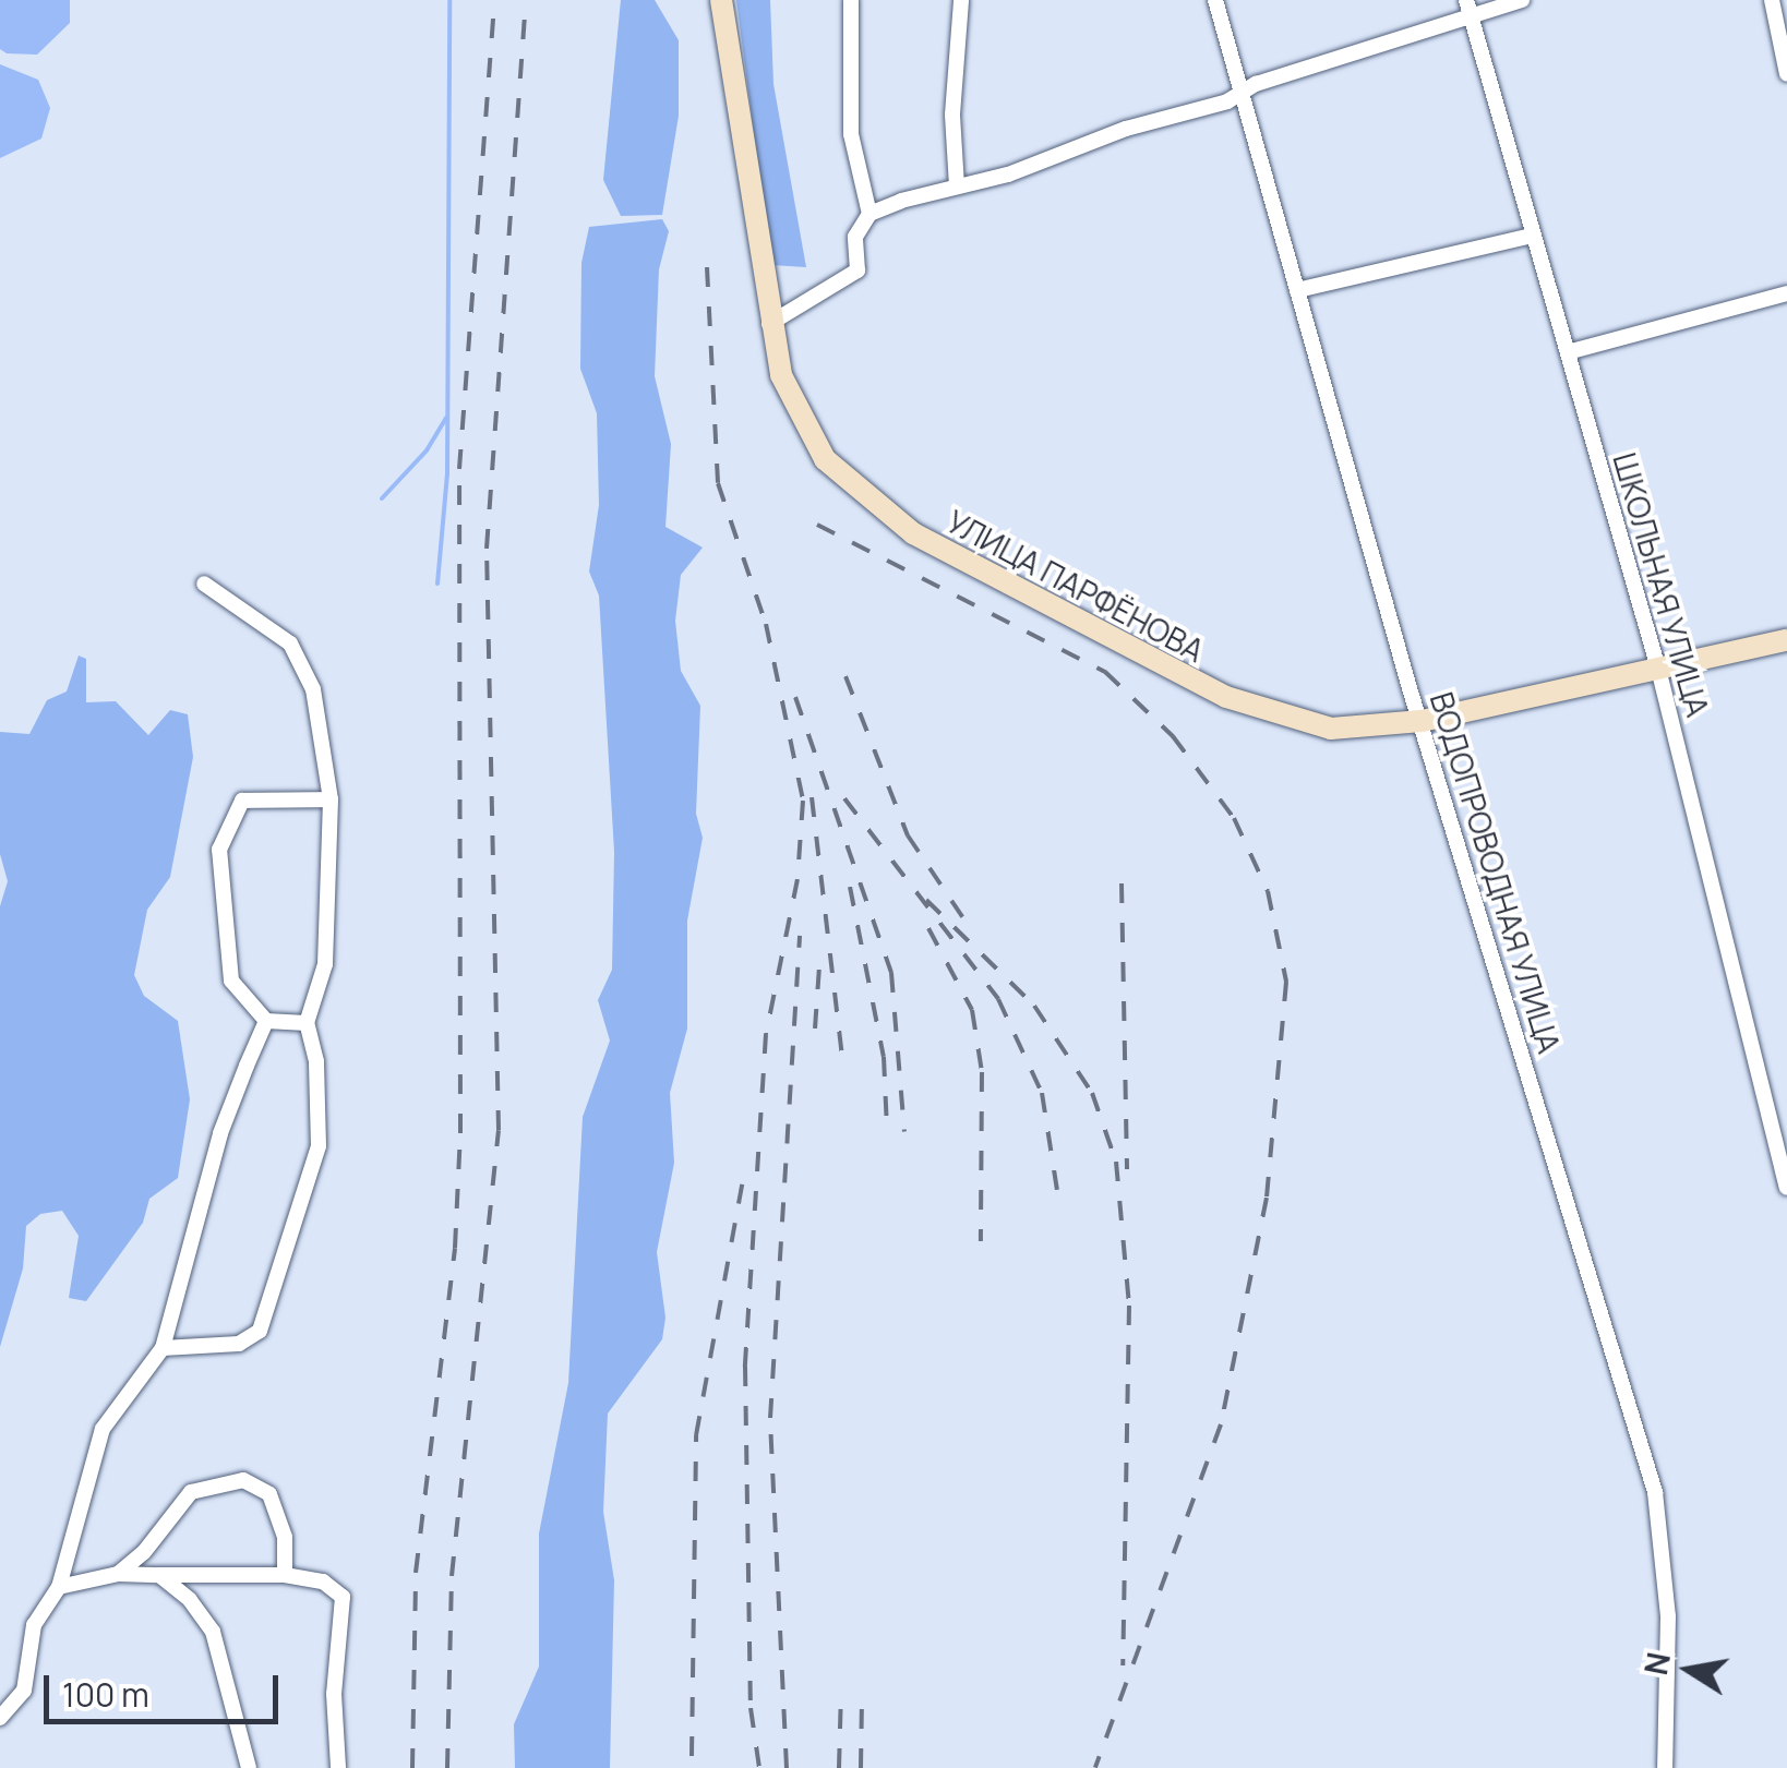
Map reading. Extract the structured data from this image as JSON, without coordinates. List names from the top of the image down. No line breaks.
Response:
{"streets":{"main road":["УЛИЦА ПАРФЁНОВА"],"street":["ШКОЛЬНАЯ УЛИЦА","ВОДОПРОВОДНАЯ УЛИЦА"]},"crossings":[["ШКОЛЬНАЯ УЛИЦА","УЛИЦА ПАРФЁНОВА"],["УЛИЦА ПАРФЁНОВА","ВОДОПРОВОДНАЯ УЛИЦА"]],"scale_bar":"100 m","north":"left"}
